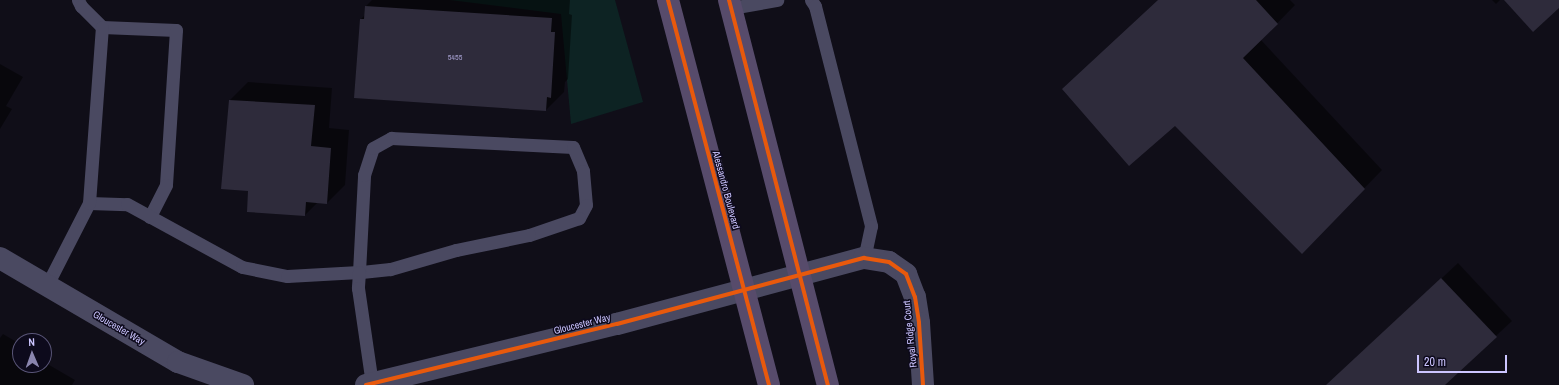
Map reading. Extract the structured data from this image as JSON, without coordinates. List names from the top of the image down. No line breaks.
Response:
{"streets":{"main road":["Alessandro Boulevard"],"street":["Gloucester Way","Royal Ridge Court"]},"crossings":[["Alessandro Boulevard","Gloucester Way"],["Gloucester Way","Royal Ridge Court"]],"house_numbers":["5455"],"scale_bar":"20 m","north":"top"}
